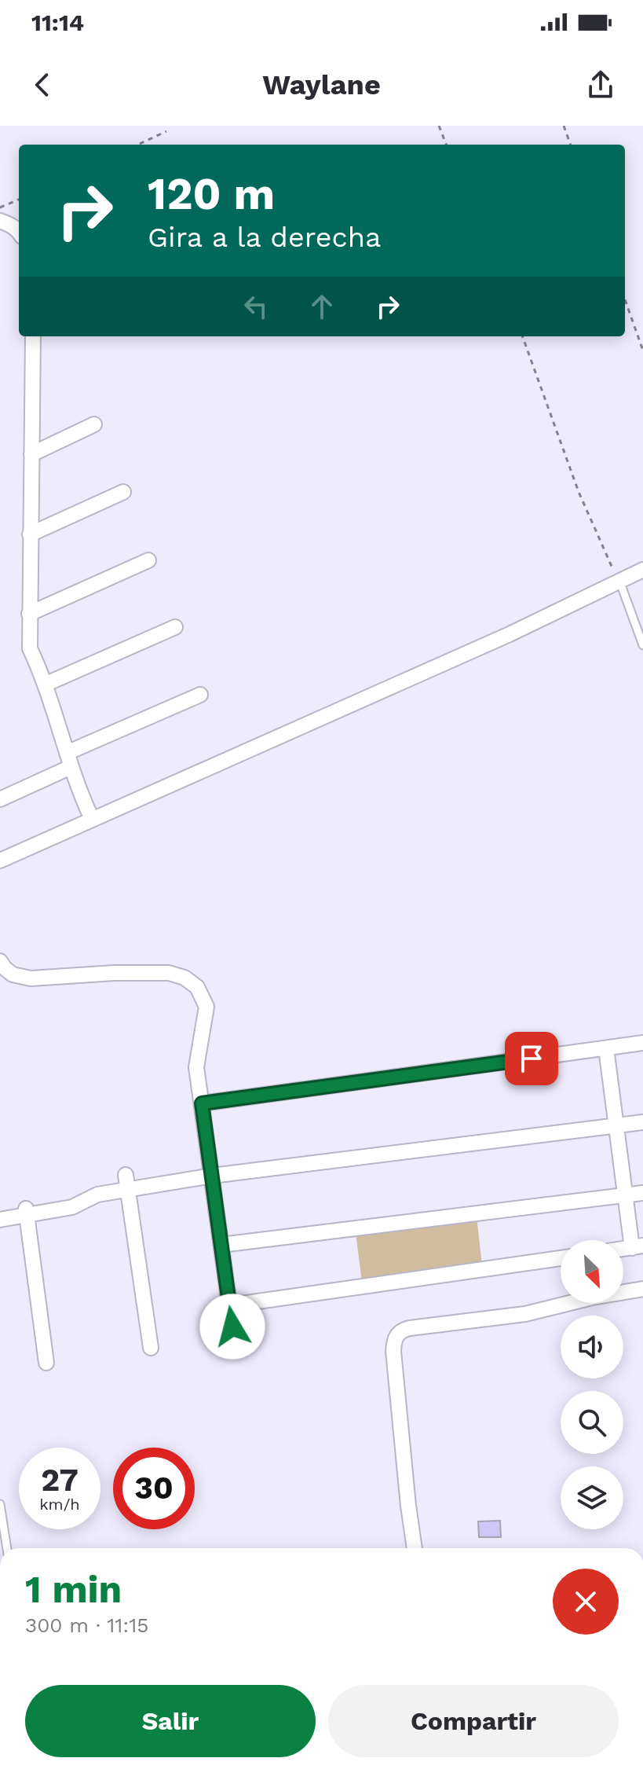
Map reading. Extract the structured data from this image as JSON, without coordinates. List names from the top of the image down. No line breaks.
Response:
{"north":"bottom right","page":{"status":"11:14","header":"Waylane","turn":["120 m","Gira a la derecha"],"speed":"27 km/h","limit":"30","heading":["1 min","300 m · 11:15"],"buttons":["Salir","Compartir"]}}
